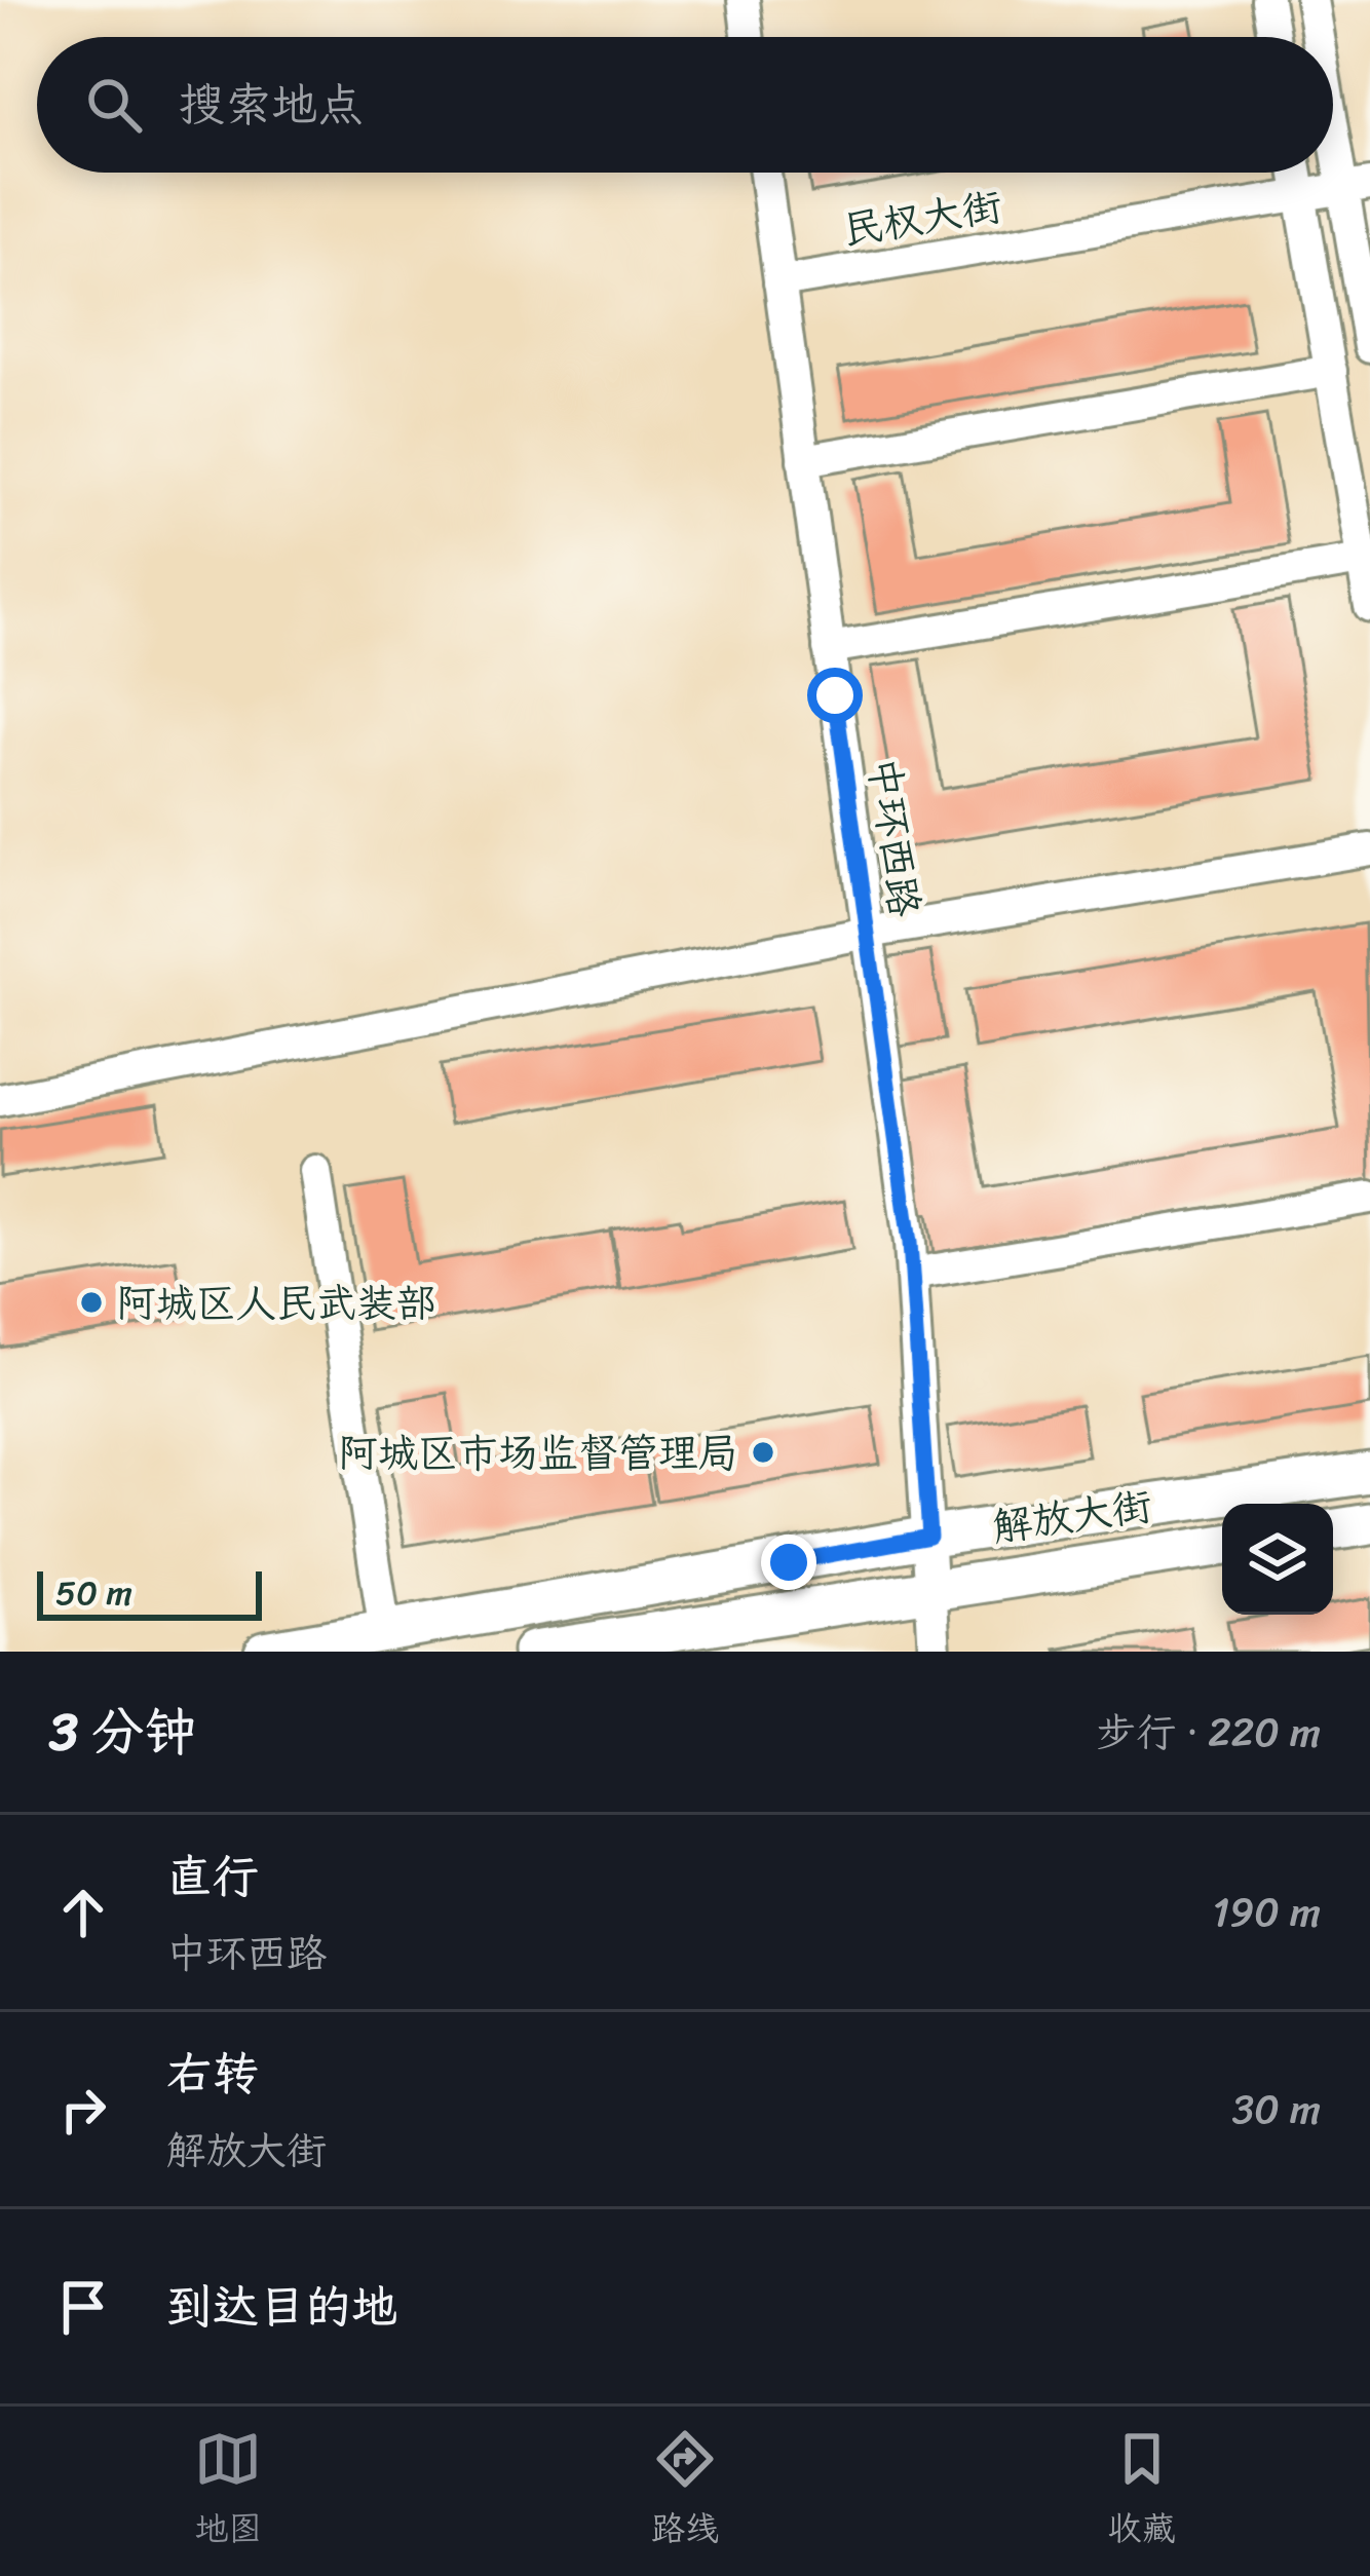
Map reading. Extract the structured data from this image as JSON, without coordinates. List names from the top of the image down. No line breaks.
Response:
{"streets":{"main road":["解放大街"],"street":["民权大街","中环西路"]},"crossings":[["民权大街","中环西路"],["中环西路","解放大街"]],"places":["阿城区人民武装部","阿城区市场监督管理局"],"scale_bar":"50 m","page":{"search":"搜索地点","scale":"50 m","heading":["3 分钟","步行 · 220 m"],"list":[["直行","中环西路","190 m"],["右转","解放大街","30 m"],"到达目的地"],"nav":["地图","路线","收藏"]}}
